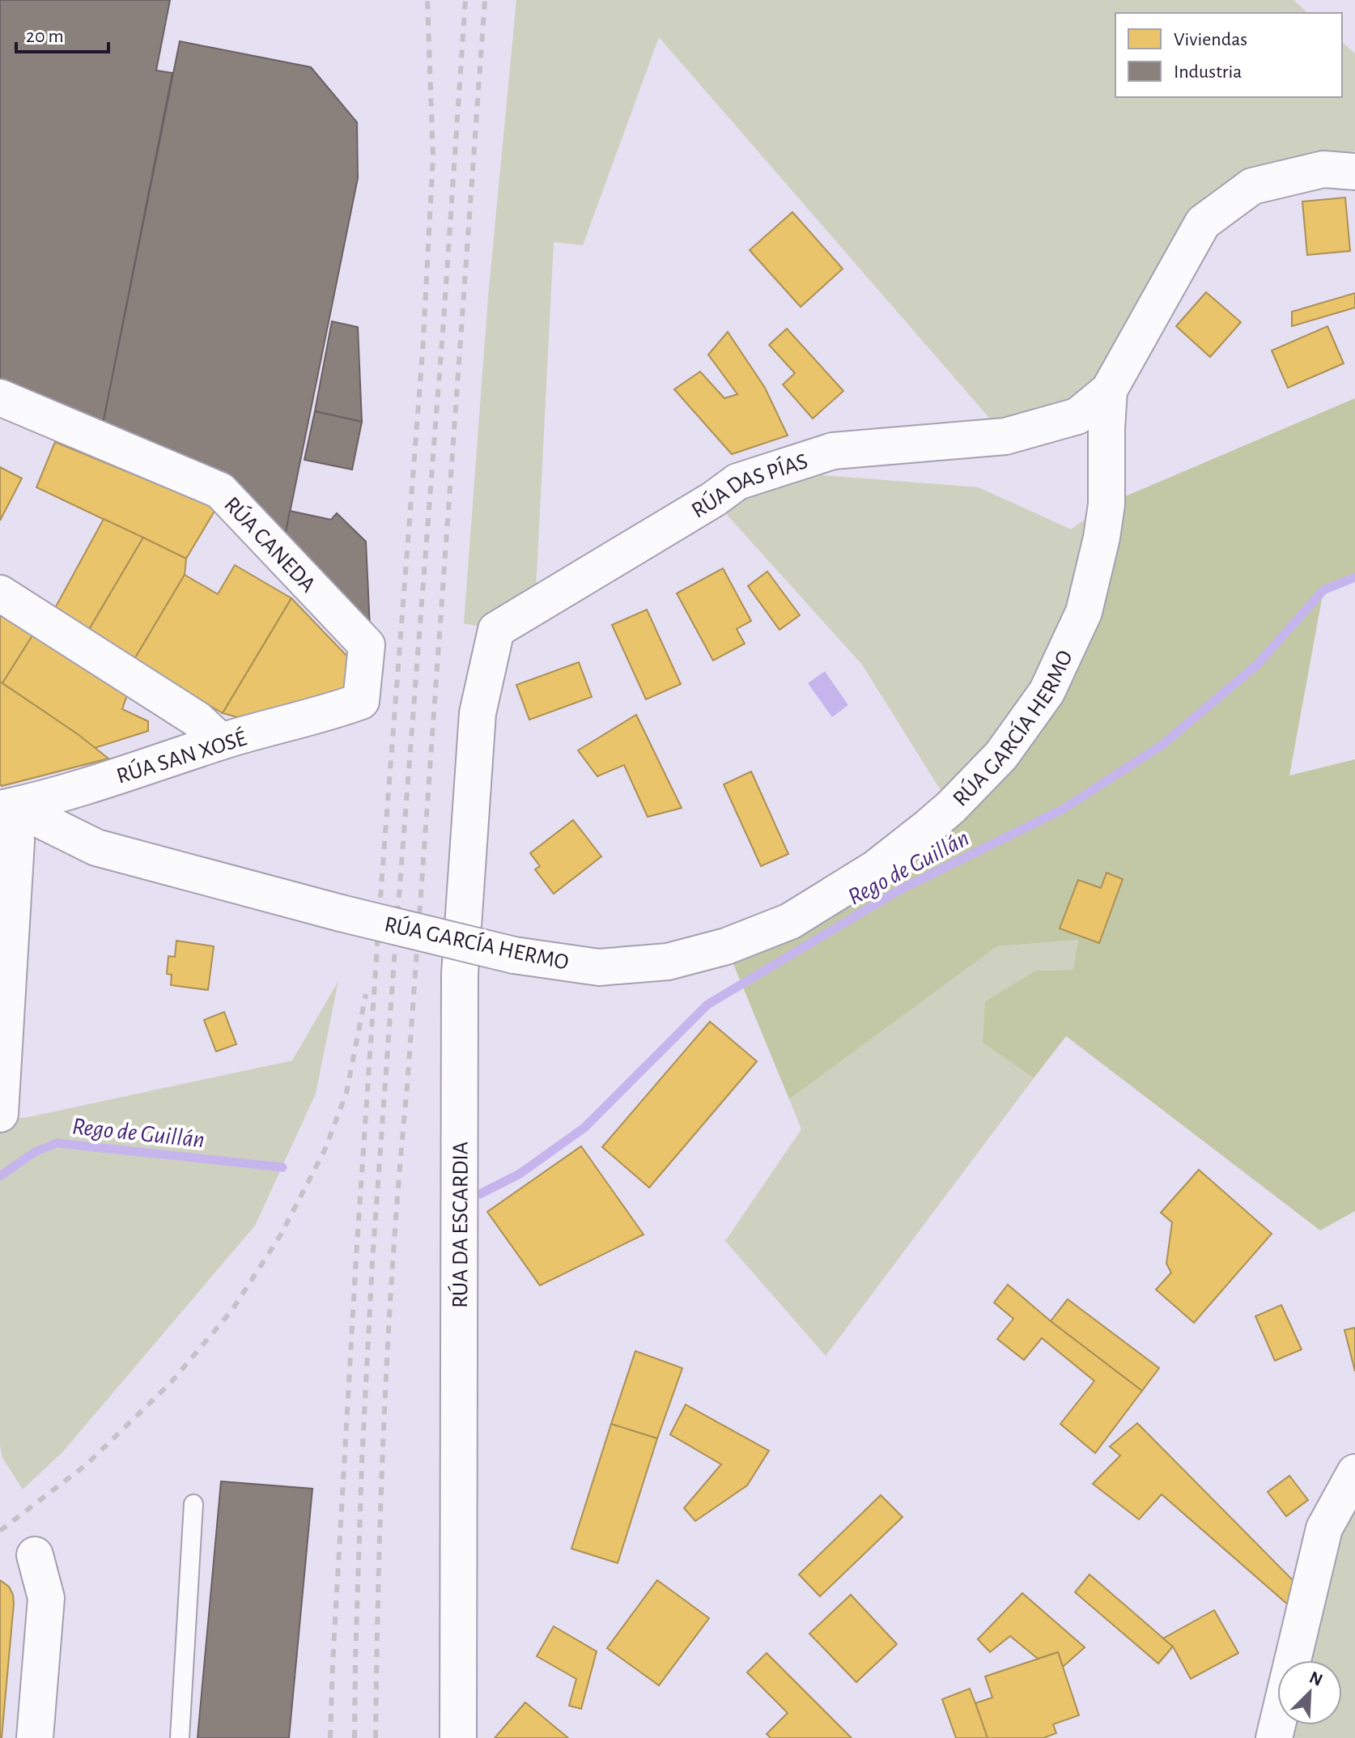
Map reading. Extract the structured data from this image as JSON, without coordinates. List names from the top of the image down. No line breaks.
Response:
{"streets":{"street":["RÚA DAS PÍAS","RÚA CANEDA","RÚA GARCÍA HERMO","RÚA SAN XOSÉ","RÚA DA ESCARDIA"]},"crossings":[["RÚA DAS PÍAS","RÚA GARCÍA HERMO"],["RÚA DAS PÍAS","RÚA DA ESCARDIA"],["RÚA CANEDA","RÚA SAN XOSÉ"],["RÚA GARCÍA HERMO","RÚA SAN XOSÉ"]],"water":["Rego de Guillán"],"legend":["Viviendas","Industria"],"scale_bar":"20 m","north":"top right"}
